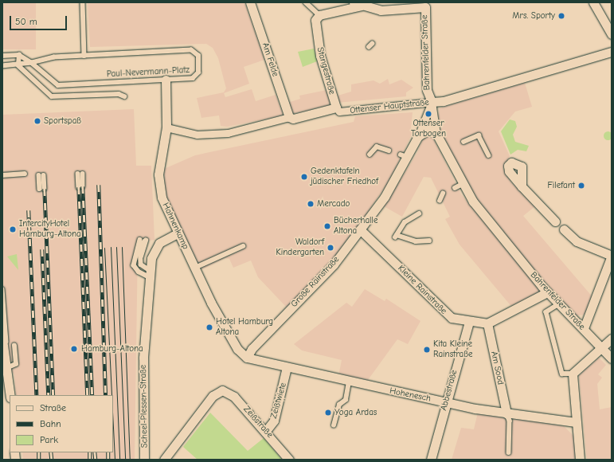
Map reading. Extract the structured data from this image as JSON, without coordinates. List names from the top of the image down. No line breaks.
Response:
{"streets":{"street":["Bahrenfelder Straße","Am Felde","Stangestraße","Ottenser Hauptstraße","Hahnenkamp","Große Rainstraße","Kleine Rainstraße","Am Sood","Abbestraße","Hohenesch","Zeißtwiete","Scheel-Plessen-Straße","Zeißstraße"],"lane":["Paul-Nevermann-Platz"]},"crossings":[["Bahrenfelder Straße","Ottenser Hauptstraße"],["Bahrenfelder Straße","Große Rainstraße"],["Am Felde","Ottenser Hauptstraße"],["Stangestraße","Ottenser Hauptstraße"],["Paul-Nevermann-Platz","Hahnenkamp"],["Ottenser Hauptstraße","Hahnenkamp"],["Ottenser Hauptstraße","Große Rainstraße"],["Hahnenkamp","Große Rainstraße"],["Hahnenkamp","Hohenesch"],["Hahnenkamp","Scheel-Plessen-Straße"],["Große Rainstraße","Kleine Rainstraße"],["Große Rainstraße","Hohenesch"],["Kleine Rainstraße","Am Sood"],["Kleine Rainstraße","Abbestraße"],["Am Sood","Hohenesch"],["Abbestraße","Hohenesch"],["Hohenesch","Zeißtwiete"],["Zeißtwiete","Zeißstraße"]],"places":["Mrs. Sporty","Ottenser Torbogen","Sportspaß","Gedenktafeln jüdischer Friedhof","Filefant","Mercado","Bücherhalle Altona","IntercityHotel Hamburg-Altona","Waldorf Kindergarten","Hotel Hamburg Altona","Hamburg-Altona","Kita Kleine Rainstraße","Yoga Ardas"],"legend":["Straße","Bahn","Park"],"scale_bar":"50 m"}
